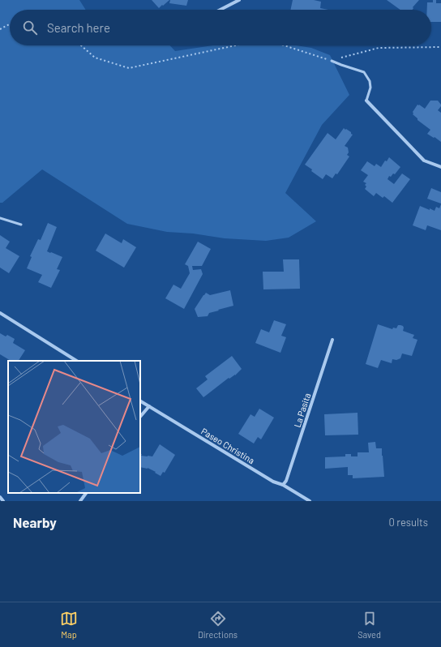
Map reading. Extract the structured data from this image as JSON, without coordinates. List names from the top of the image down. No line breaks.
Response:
{"streets":{"street":["La Pasita","Paseo Christina"]},"crossings":[["La Pasita","Paseo Christina"]],"page":{"search":"Search here","heading":["Nearby","0 results"],"nav":["Map","Directions","Saved"]}}
